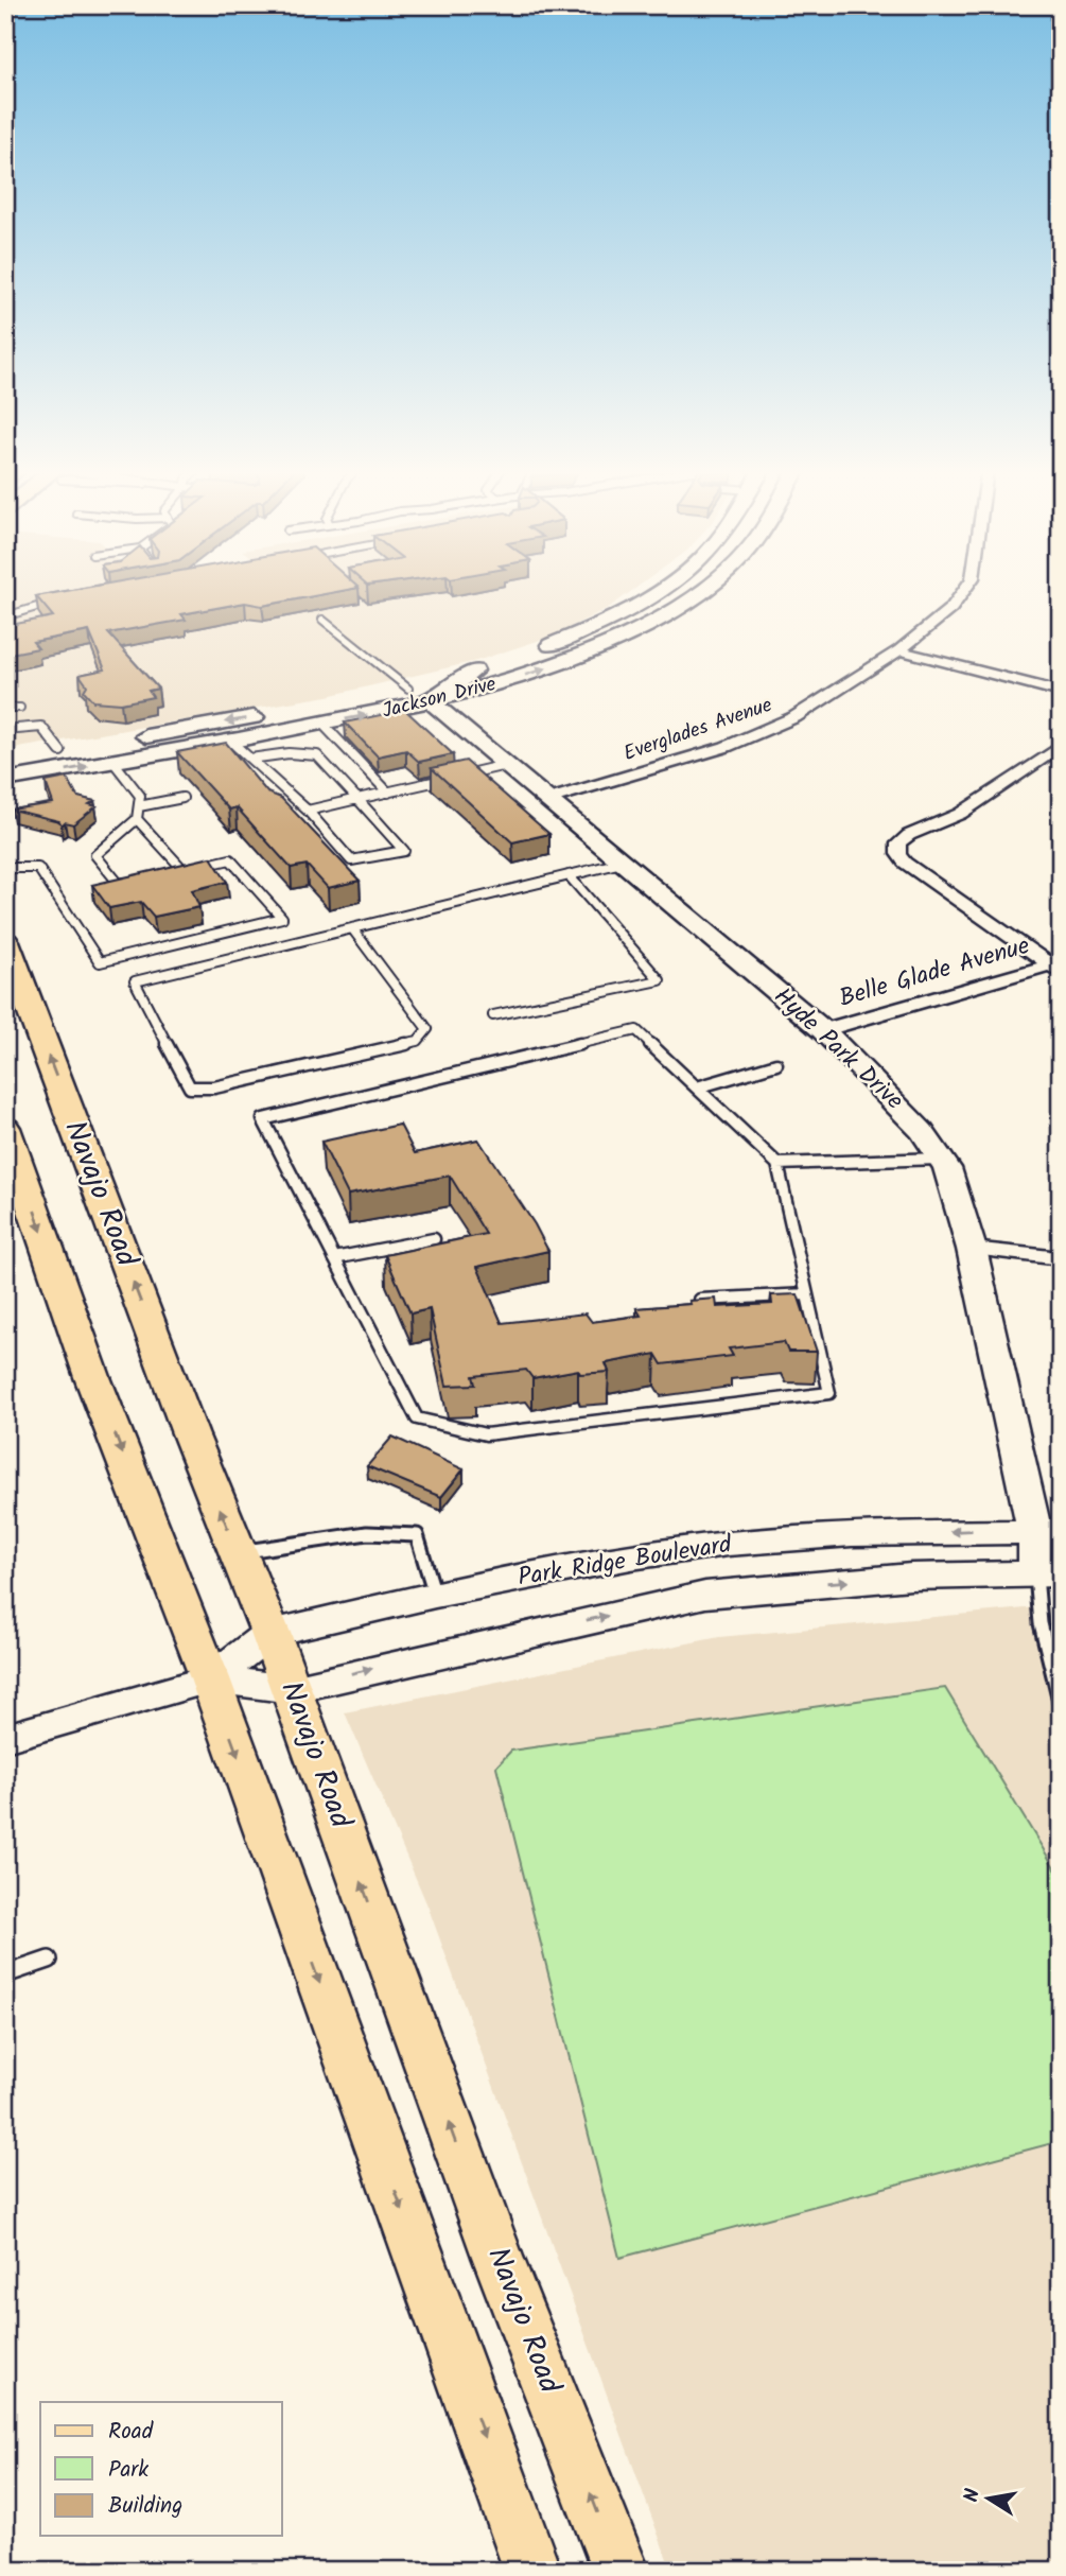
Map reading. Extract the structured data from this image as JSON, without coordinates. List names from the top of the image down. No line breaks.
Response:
{"streets":{"main road":["Jackson Drive","Hyde Park Drive","Navajo Road","Park Ridge Boulevard"],"street":["Everglades Avenue","Belle Glade Avenue"]},"crossings":[["Jackson Drive","Hyde Park Drive"],["Everglades Avenue","Hyde Park Drive"],["Belle Glade Avenue","Hyde Park Drive"],["Hyde Park Drive","Park Ridge Boulevard"],["Navajo Road","Park Ridge Boulevard"]],"legend":["Road","Park","Building"],"north":"left"}
